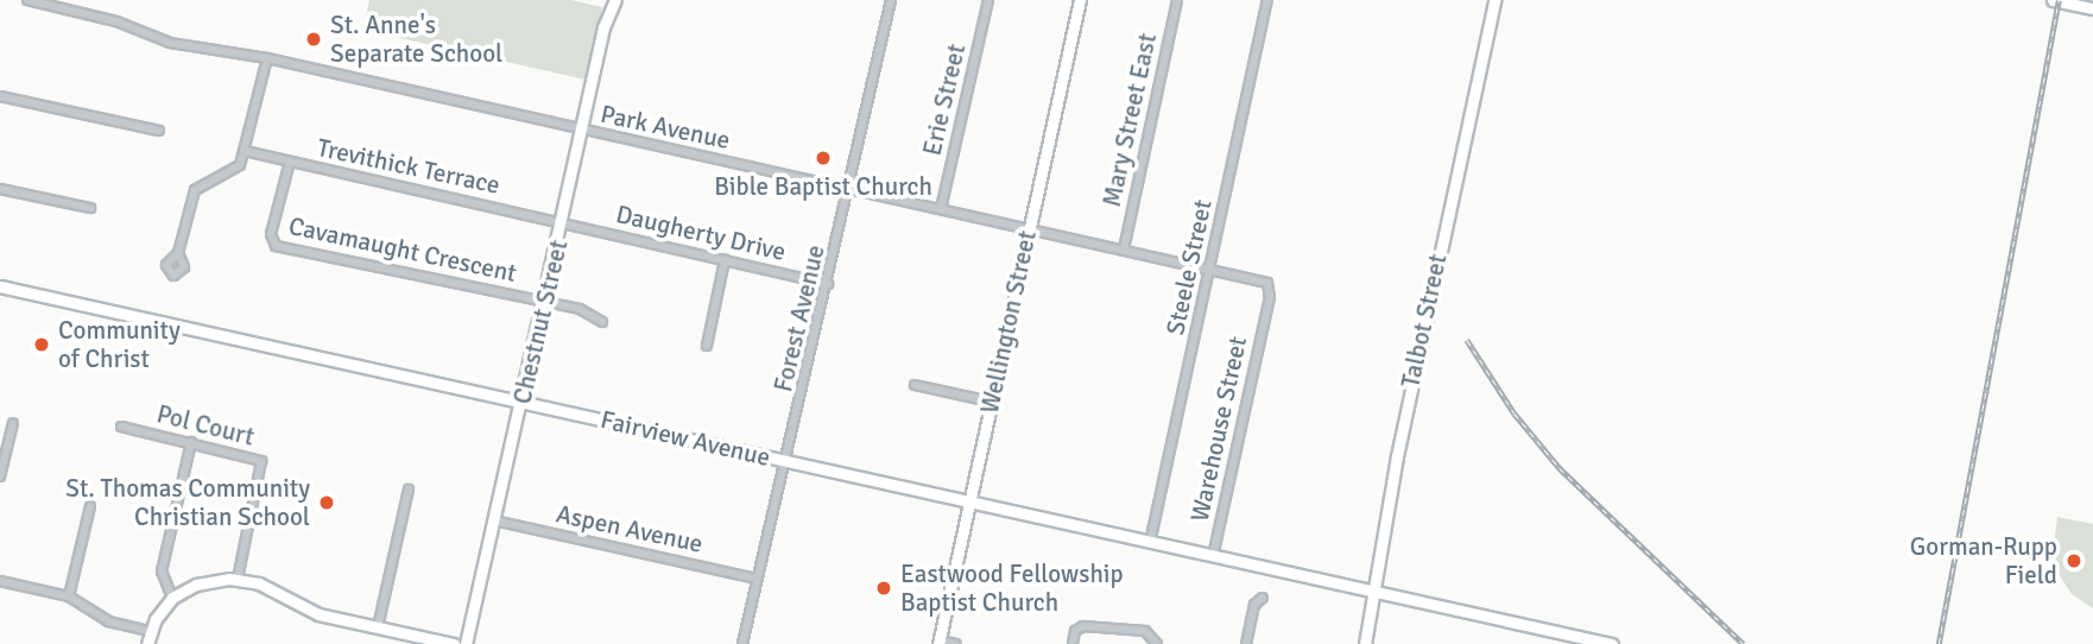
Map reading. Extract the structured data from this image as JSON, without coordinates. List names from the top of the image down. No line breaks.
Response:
{"streets":{"main road":["Talbot Street","Chestnut Street","Wellington Street","Fairview Avenue"],"street":["Erie Street","Mary Street East","Park Avenue","Trevithick Terrace","Daugherty Drive","Cavamaught Crescent","Steele Street","Forest Avenue","Pol Court","Warehouse Street","Aspen Avenue"]},"crossings":[["Erie Street","Park Avenue"],["Mary Street East","Park Avenue"],["Park Avenue","Steele Street"],["Park Avenue","Forest Avenue"],["Park Avenue","Chestnut Street"],["Park Avenue","Wellington Street"],["Park Avenue","Warehouse Street"],["Trevithick Terrace","Daugherty Drive"],["Trevithick Terrace","Cavamaught Crescent"],["Trevithick Terrace","Chestnut Street"],["Daugherty Drive","Forest Avenue"],["Daugherty Drive","Chestnut Street"],["Cavamaught Crescent","Chestnut Street"],["Steele Street","Fairview Avenue"],["Forest Avenue","Fairview Avenue"],["Forest Avenue","Aspen Avenue"],["Talbot Street","Fairview Avenue"],["Chestnut Street","Fairview Avenue"],["Chestnut Street","Aspen Avenue"],["Wellington Street","Fairview Avenue"],["Warehouse Street","Fairview Avenue"]],"places":["St. Anne's Separate School","Bible Baptist Church","Community of Christ","St. Thomas Community Christian School","Gorman-Rupp Field","Eastwood Fellowship Baptist Church"]}
